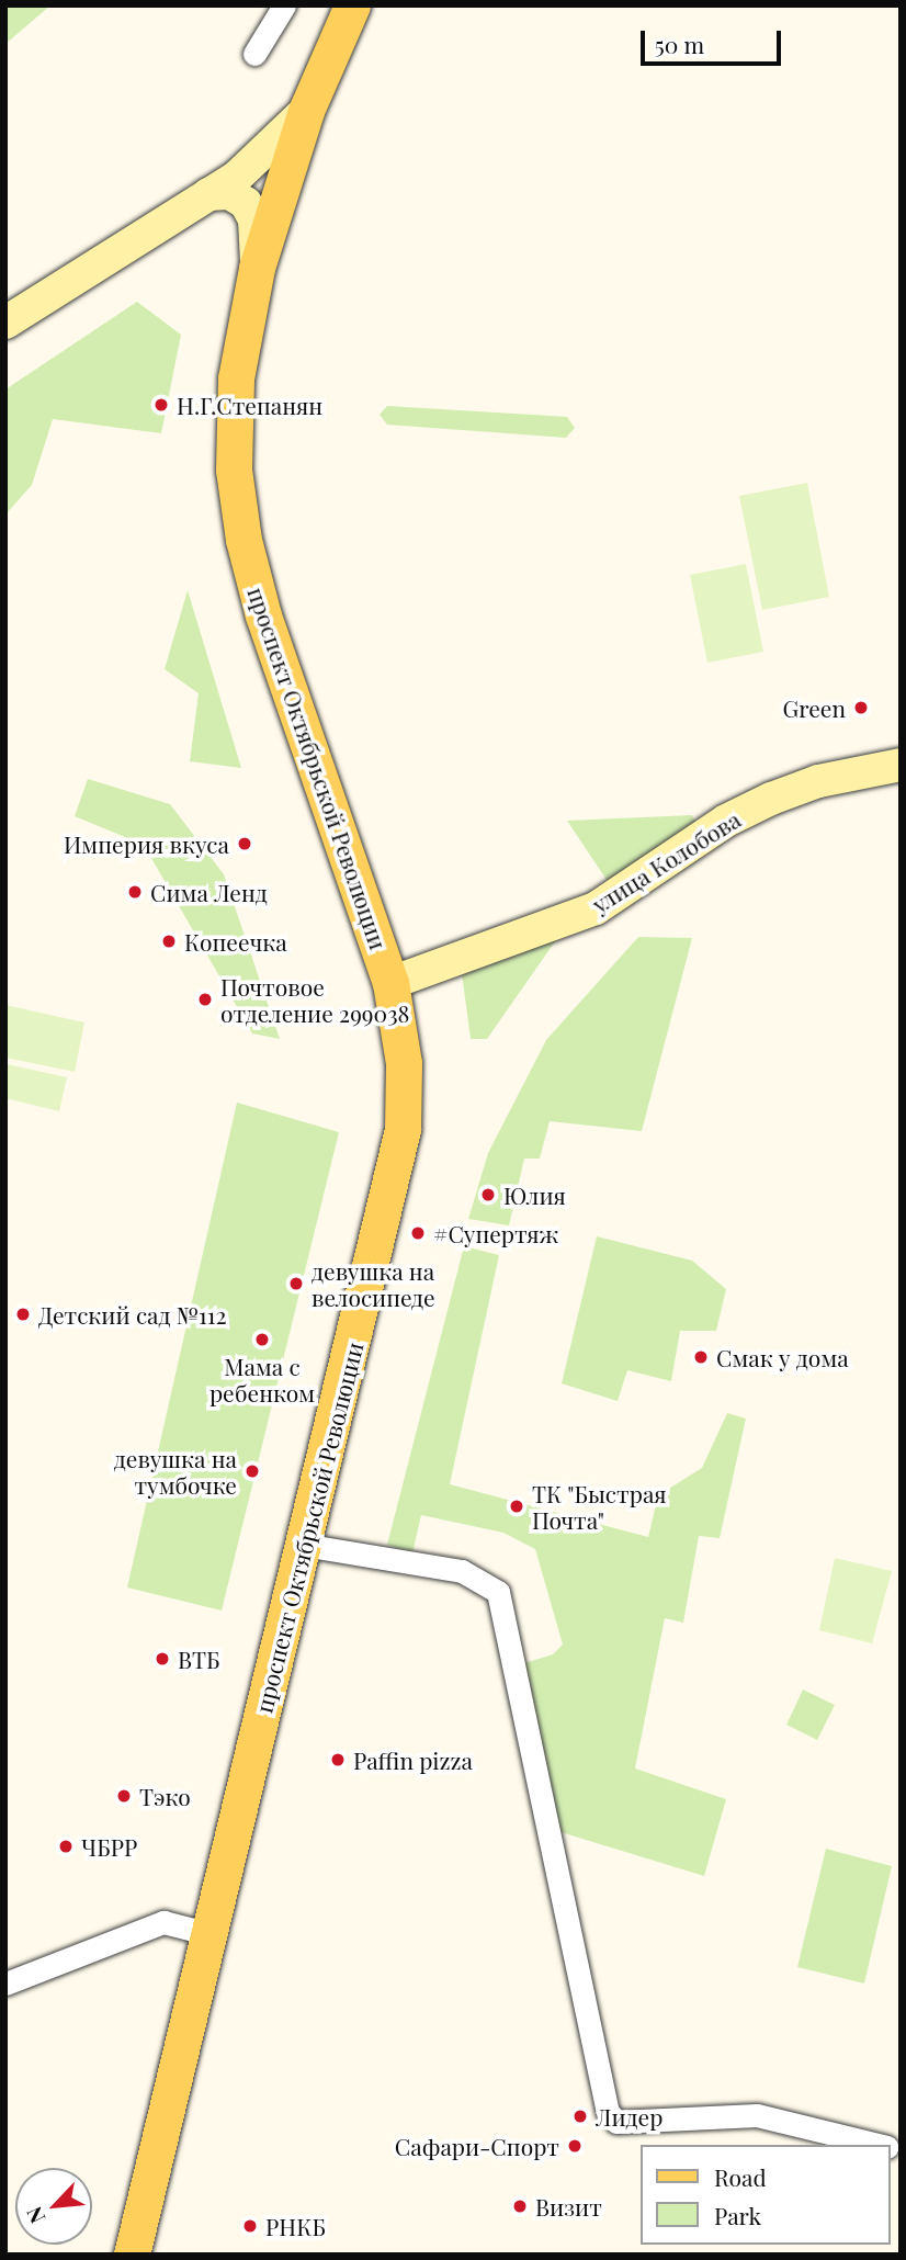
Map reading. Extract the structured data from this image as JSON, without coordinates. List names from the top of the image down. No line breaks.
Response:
{"streets":{"main road":["проспект Октябрьской Революции"],"street":["улица Колобова"]},"crossings":[["проспект Октябрьской Революции","улица Колобова"]],"places":["Н.Г.Степанян","Green","Империя вкуса","Сима Ленд","Копеечка","Почтовое отделение 299038","Юлия","#Супертяж","девушка на велосипеде","Детский сад №112","Мама с ребенком","Смак у дома","девушка на тумбочке","ТК \"Быстрая Почта\"","ВТБ","Paffin pizza","Тэко","ЧБРР","Лидер","Сафари-Спорт","Визит","РНКБ"],"legend":["Road","Park"],"scale_bar":"50 m","north":"bottom left"}
